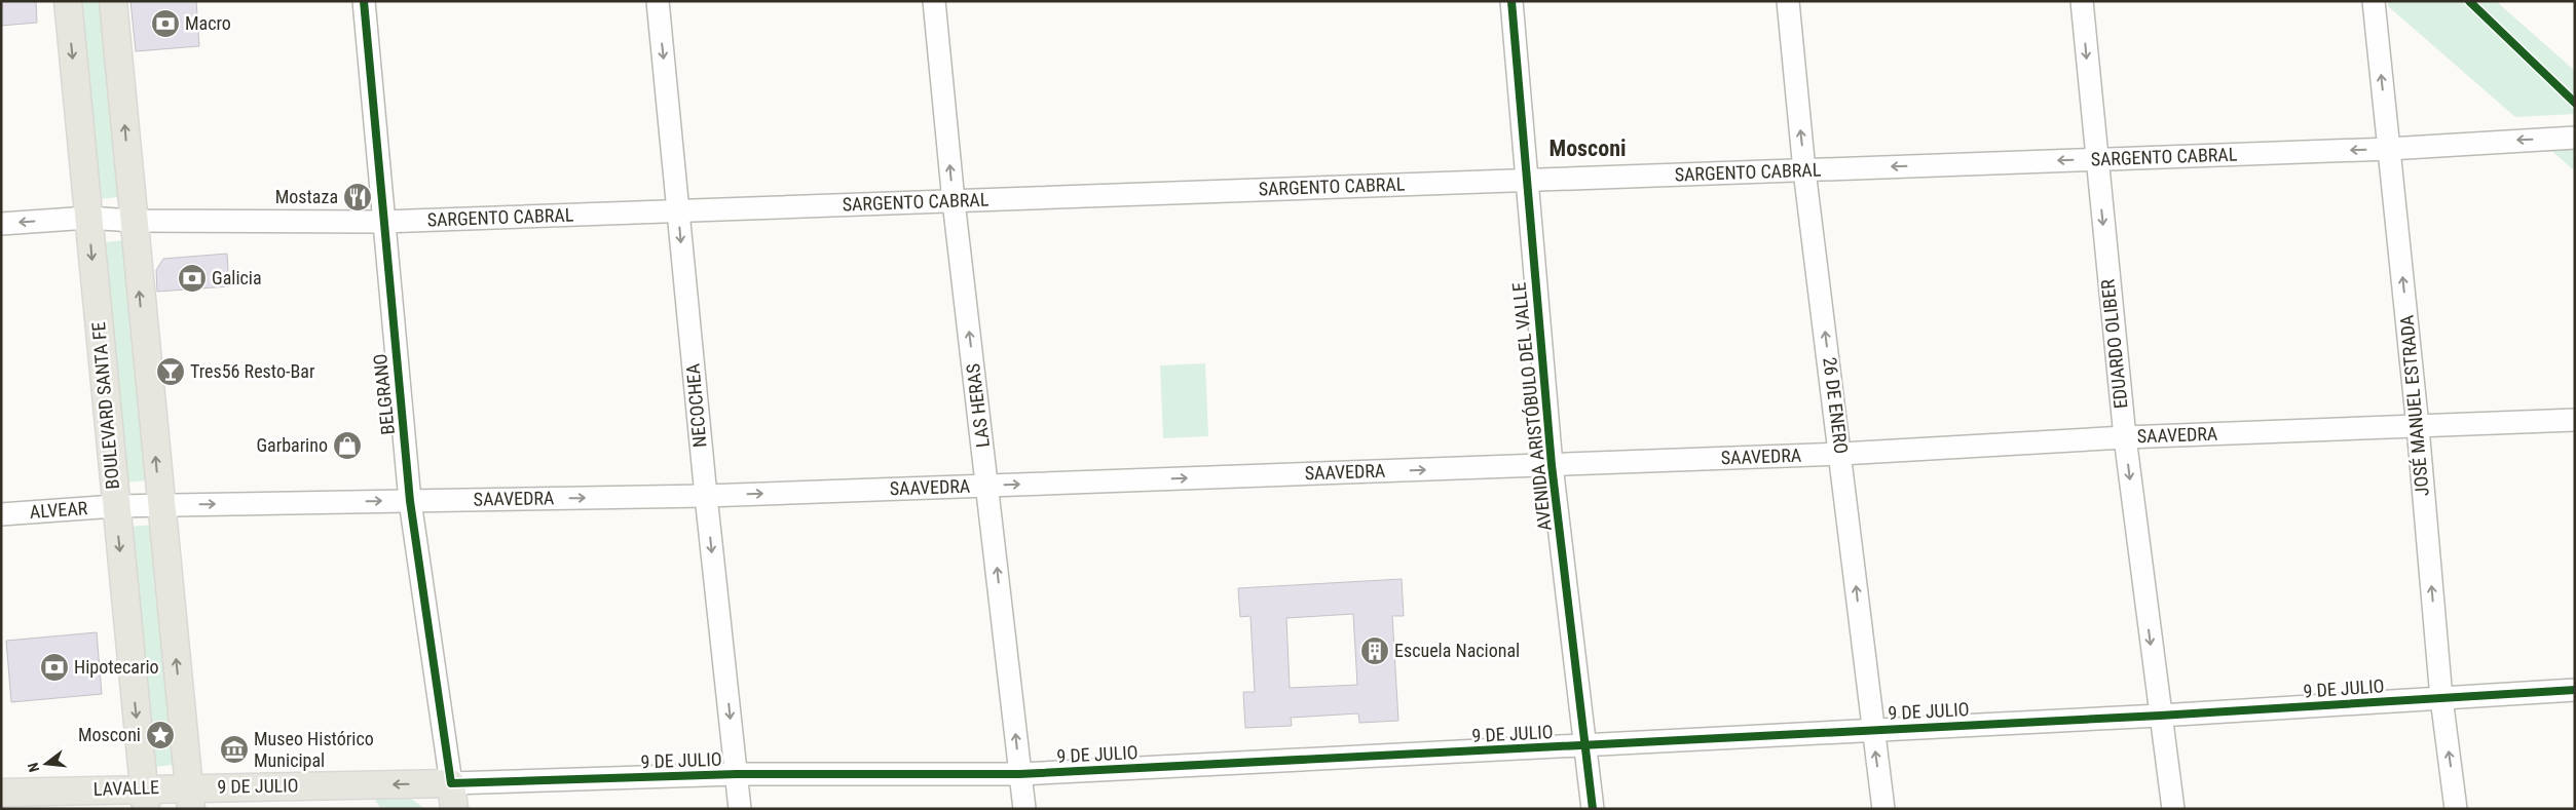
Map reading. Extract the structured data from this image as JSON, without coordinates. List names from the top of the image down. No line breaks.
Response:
{"streets":{"main road":["BOULEVARD SANTA FE","9 DE JULIO","LAVALLE"],"street":["SARGENTO CABRAL","EDUARDO OLIBER","BELGRANO","NECOCHEA","LAS HERAS","26 DE ENERO","JOSÉ MANUEL ESTRADA","AVENIDA ARISTÓBULO DEL VALLE","SAAVEDRA","ALVEAR"]},"crossings":[["SARGENTO CABRAL","EDUARDO OLIBER"],["SARGENTO CABRAL","BELGRANO"],["SARGENTO CABRAL","BOULEVARD SANTA FE"],["SARGENTO CABRAL","NECOCHEA"],["SARGENTO CABRAL","LAS HERAS"],["SARGENTO CABRAL","26 DE ENERO"],["SARGENTO CABRAL","JOSÉ MANUEL ESTRADA"],["SARGENTO CABRAL","AVENIDA ARISTÓBULO DEL VALLE"],["EDUARDO OLIBER","SAAVEDRA"],["EDUARDO OLIBER","9 DE JULIO"],["BELGRANO","SAAVEDRA"],["BELGRANO","9 DE JULIO"],["BOULEVARD SANTA FE","SAAVEDRA"],["BOULEVARD SANTA FE","ALVEAR"],["BOULEVARD SANTA FE","LAVALLE"],["NECOCHEA","SAAVEDRA"],["NECOCHEA","9 DE JULIO"],["LAS HERAS","SAAVEDRA"],["LAS HERAS","9 DE JULIO"],["26 DE ENERO","SAAVEDRA"],["26 DE ENERO","9 DE JULIO"],["JOSÉ MANUEL ESTRADA","SAAVEDRA"],["JOSÉ MANUEL ESTRADA","9 DE JULIO"],["AVENIDA ARISTÓBULO DEL VALLE","SAAVEDRA"],["AVENIDA ARISTÓBULO DEL VALLE","9 DE JULIO"],["SAAVEDRA","ALVEAR"],["9 DE JULIO","LAVALLE"]],"one_way":["EDUARDO OLIBER","NECOCHEA","LAS HERAS","26 DE ENERO","JOSÉ MANUEL ESTRADA","SAAVEDRA"],"districts":["Mosconi"],"places":{"bank":["Macro","Galicia","Hipotecario"],"restaurant":["Mostaza"],"bar":["Tres56 Resto-Bar"],"shop":["Garbarino"],"building":["Escuela Nacional"],"place":["Mosconi"],"museum":["Museo Histórico Municipal"]},"north":"left"}
